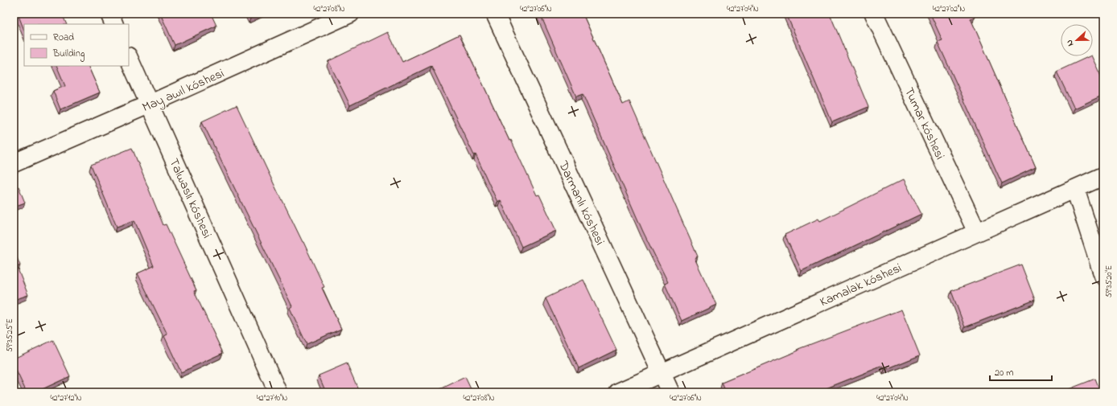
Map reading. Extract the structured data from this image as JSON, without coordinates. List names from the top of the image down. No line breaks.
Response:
{"streets":{"street":["May awıl kóshesi","Tumar kóshesi","Talwaslı kóshesi","Darmanlı kóshesi","Kamalak kóshesi"]},"crossings":[["May awıl kóshesi","Talwaslı kóshesi"],["Tumar kóshesi","Kamalak kóshesi"],["Darmanlı kóshesi","Kamalak kóshesi"]],"legend":["Road","Building"],"scale_bar":"20 m","north":"left","coordinates":["42°27'08\"N","42°27'06\"N","42°27'04\"N","42°27'02\"N","59°35'20\"E","59°35'25\"E","42°27'12\"N","42°27'10\"N"]}
